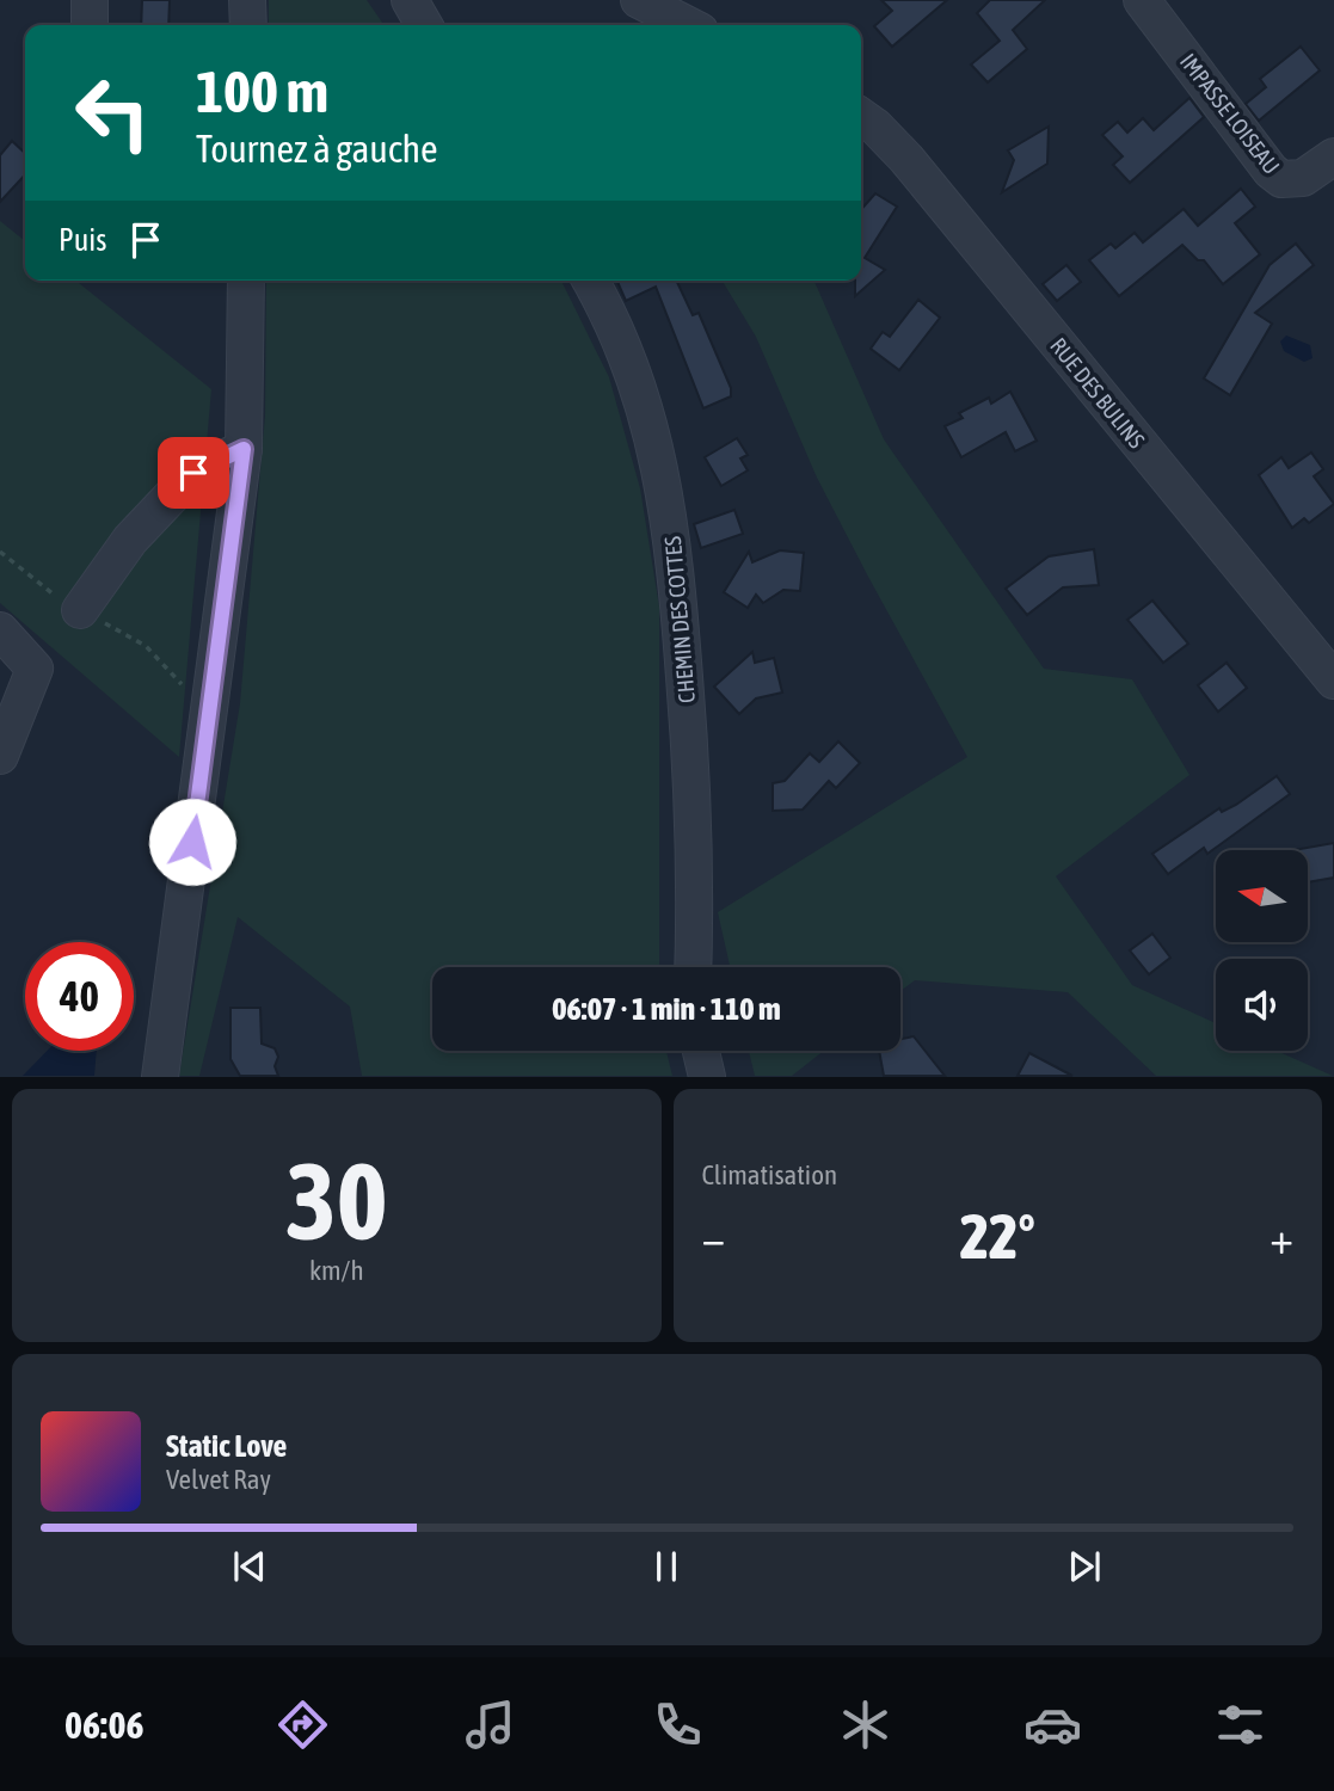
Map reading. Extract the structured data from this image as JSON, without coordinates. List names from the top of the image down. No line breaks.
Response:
{"streets":{"street":["IMPASSE LOISEAU","RUE DES BULINS","CHEMIN DES COTTES"]},"north":"left","page":{"turn":["100 m","Tournez à gauche"],"then":"Puis","limit":"40","trip":"06:07 · 1 min · 110 m","tile":[["30","km/h"],"Climatisation"],"heat":["−","22°","+"],"song":["Static Love","Velvet Ray"],"tabs":"06:06"}}
